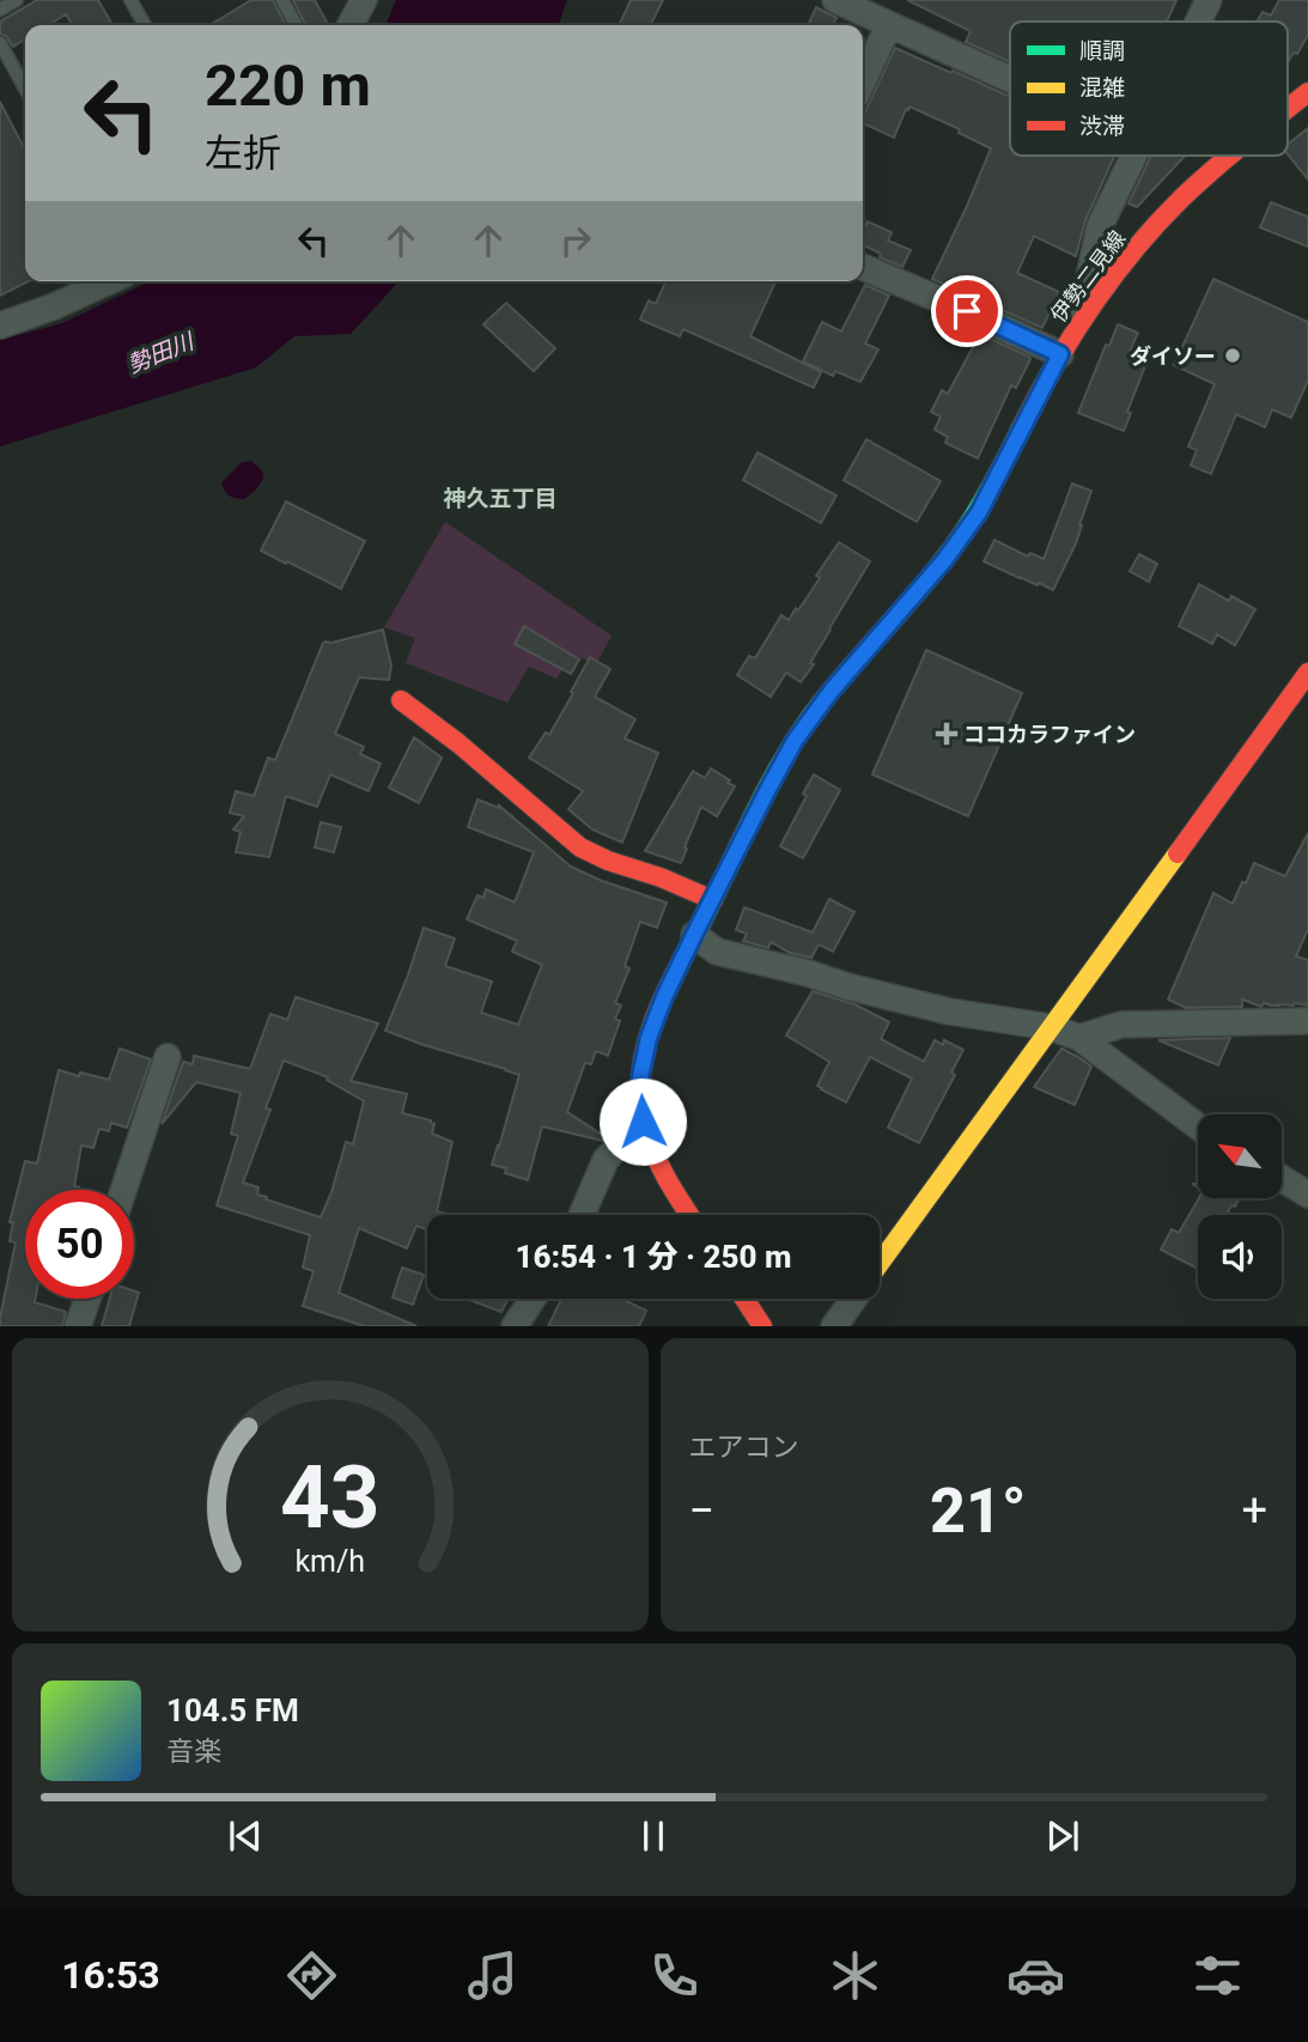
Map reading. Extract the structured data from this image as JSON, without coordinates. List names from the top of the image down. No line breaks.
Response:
{"streets":{"main road":["伊勢二見線"]},"districts":["神久五丁目"],"water":["勢田川"],"places":{"other":["ダイソー"],"health":["ココカラファイン"]},"legend":["順調","混雑","渋滞"],"north":"top left","page":{"turn":["220 m","左折"],"limit":"50","trip":"16:54 · 1 分 · 250 m","tile":"エアコン","heat":["−","21°","+"],"song":["104.5 FM","音楽"],"tabs":"16:53","gauge":["43","km/h"]}}
